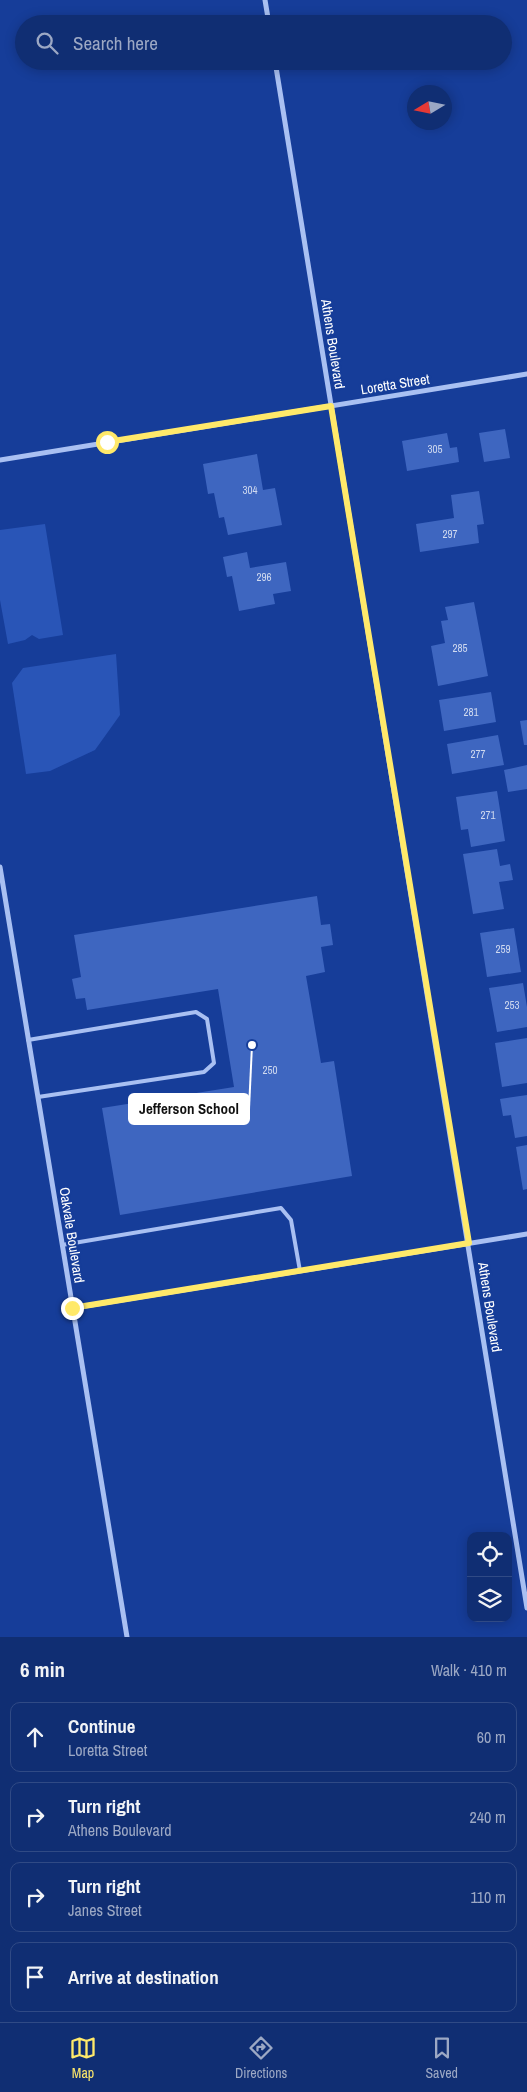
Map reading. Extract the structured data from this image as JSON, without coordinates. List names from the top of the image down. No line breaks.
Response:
{"streets":{"street":["Athens Boulevard","Loretta Street","Oakvale Boulevard"]},"crossings":[["Athens Boulevard","Loretta Street"]],"places":["Jefferson School"],"house_numbers":["305","304","297","296","285","281","277","271","259","253","250"],"north":"left","page":{"search":"Search here","heading":["6 min","Walk · 410 m"],"list":[["Continue","Loretta Street","60 m"],["Turn right","Athens Boulevard","240 m"],["Turn right","Janes Street","110 m"],"Arrive at destination"],"nav":["Map","Directions","Saved"]}}
